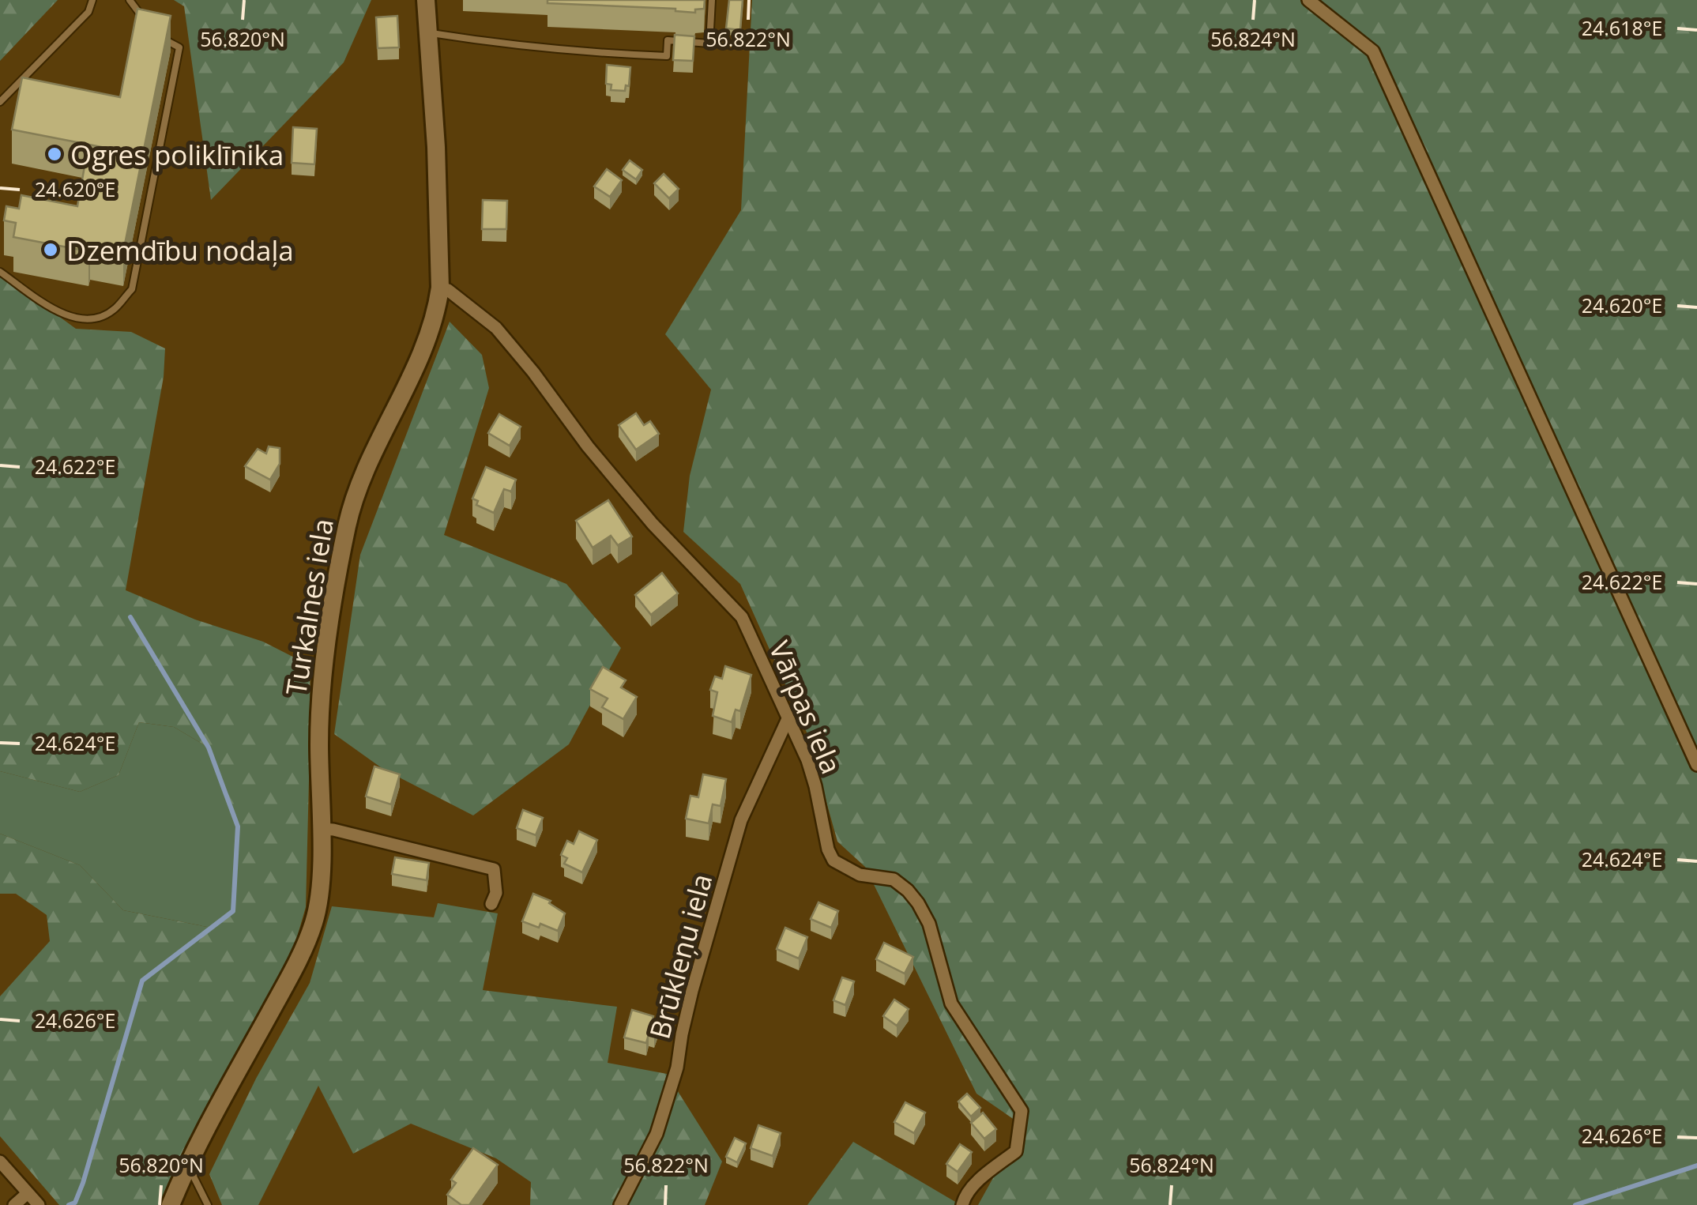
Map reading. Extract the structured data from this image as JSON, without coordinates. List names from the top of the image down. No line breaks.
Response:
{"streets":{"main road":["Turkalnes iela"],"street":["Vārpas iela","Brūkleņu iela"]},"crossings":[["Turkalnes iela","Vārpas iela"],["Vārpas iela","Brūkleņu iela"]],"places":["Ogres poliklīnika","Dzemdību nodaļa"],"coordinates":["24.618°E","56.820°N","56.822°N","56.824°N","24.620°E","24.622°E","24.624°E","24.626°E"]}
